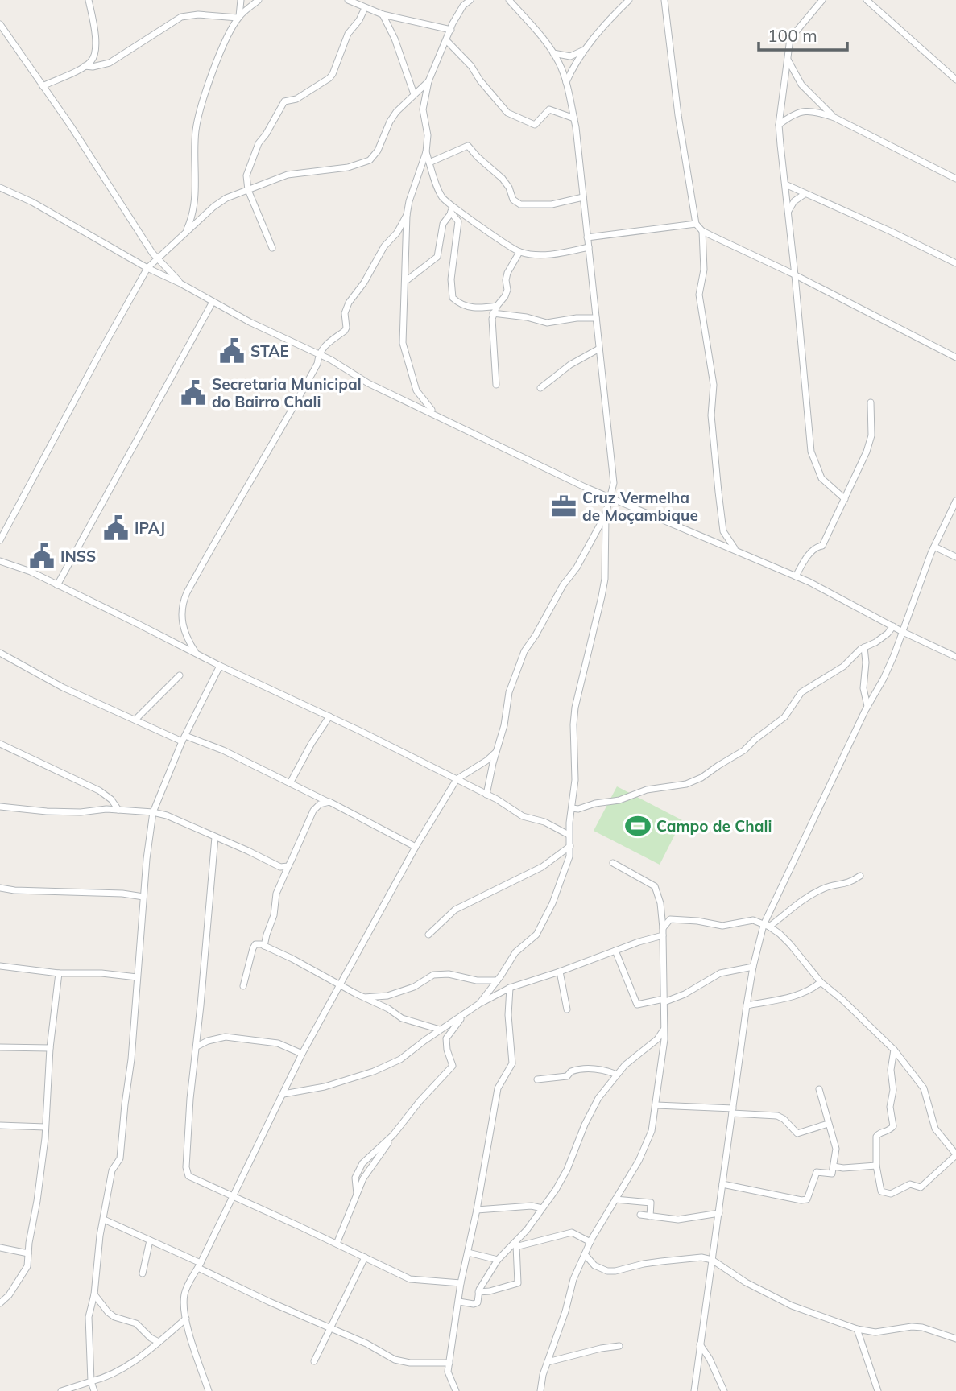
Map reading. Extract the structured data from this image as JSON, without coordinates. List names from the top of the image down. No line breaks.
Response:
{"places":{"public building":["STAE","Secretaria Municipal do Bairro Chali","IPAJ","INSS"],"office":["Cruz Vermelha de Moçambique"],"sports":["Campo de Chali"]},"scale_bar":"100 m"}
